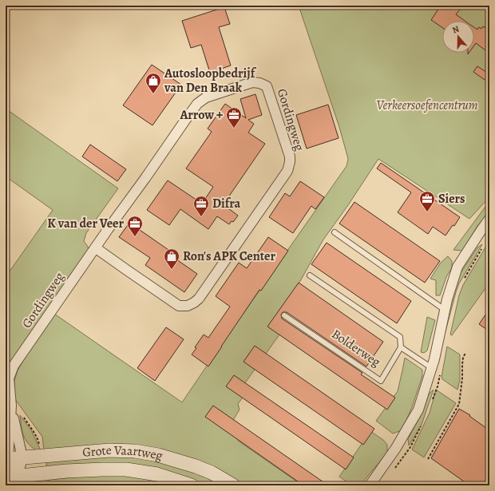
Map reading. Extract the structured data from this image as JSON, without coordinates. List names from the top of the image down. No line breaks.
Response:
{"streets":{"main road":["Grote Vaartweg"],"street":["Gordingweg"],"lane":["Bolderweg"]},"crossings":[["Gordingweg","Grote Vaartweg"]],"parks":["Verkeersoefencentrum"],"places":{"shop":["Autosloopbedrijf van Den Braak","Ron's APK Center"],"office":["Arrow +","Siers","Difra","K van der Veer"]},"north":"top"}
